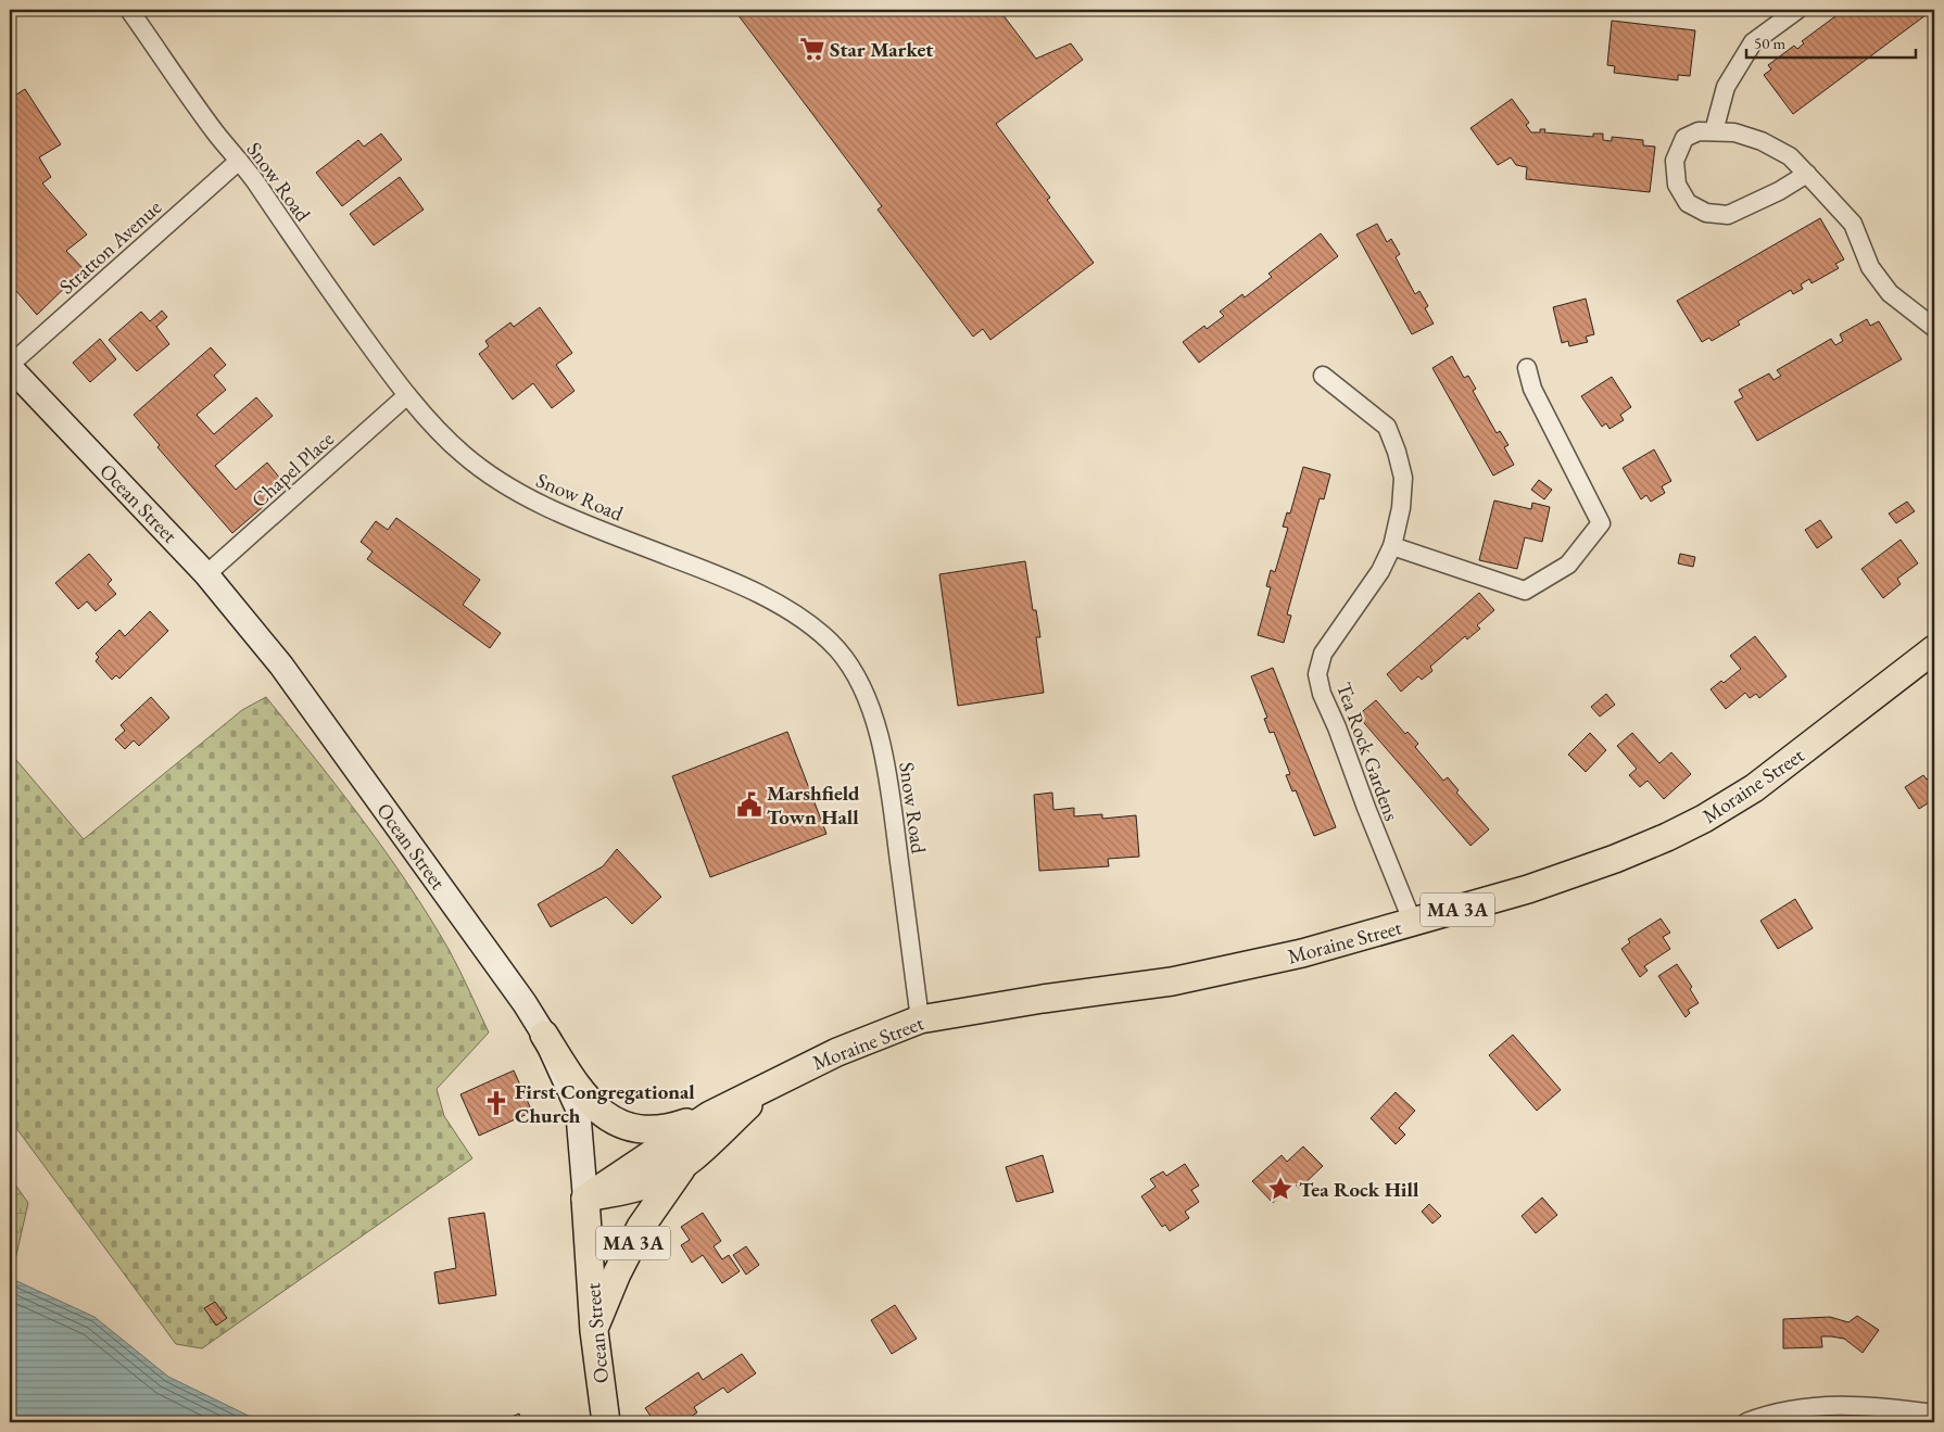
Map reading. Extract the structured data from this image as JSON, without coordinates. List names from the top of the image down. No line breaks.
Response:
{"streets":{"main road":["Ocean Street","Moraine Street","MA 3A"],"street":["Snow Road","Stratton Avenue","Chapel Place","Tea Rock Gardens"]},"crossings":[["Snow Road","Stratton Avenue"],["Snow Road","Chapel Place"],["Snow Road","Moraine Street"],["Stratton Avenue","Ocean Street"],["Chapel Place","Ocean Street"],["Ocean Street","Moraine Street"],["Ocean Street","MA 3A"],["Tea Rock Gardens","Moraine Street"],["Moraine Street","MA 3A"]],"places":{"supermarket":["Star Market"],"public building":["Marshfield Town Hall"],"church":["First Congregational Church"],"place":["Tea Rock Hill"]},"scale_bar":"50 m"}
